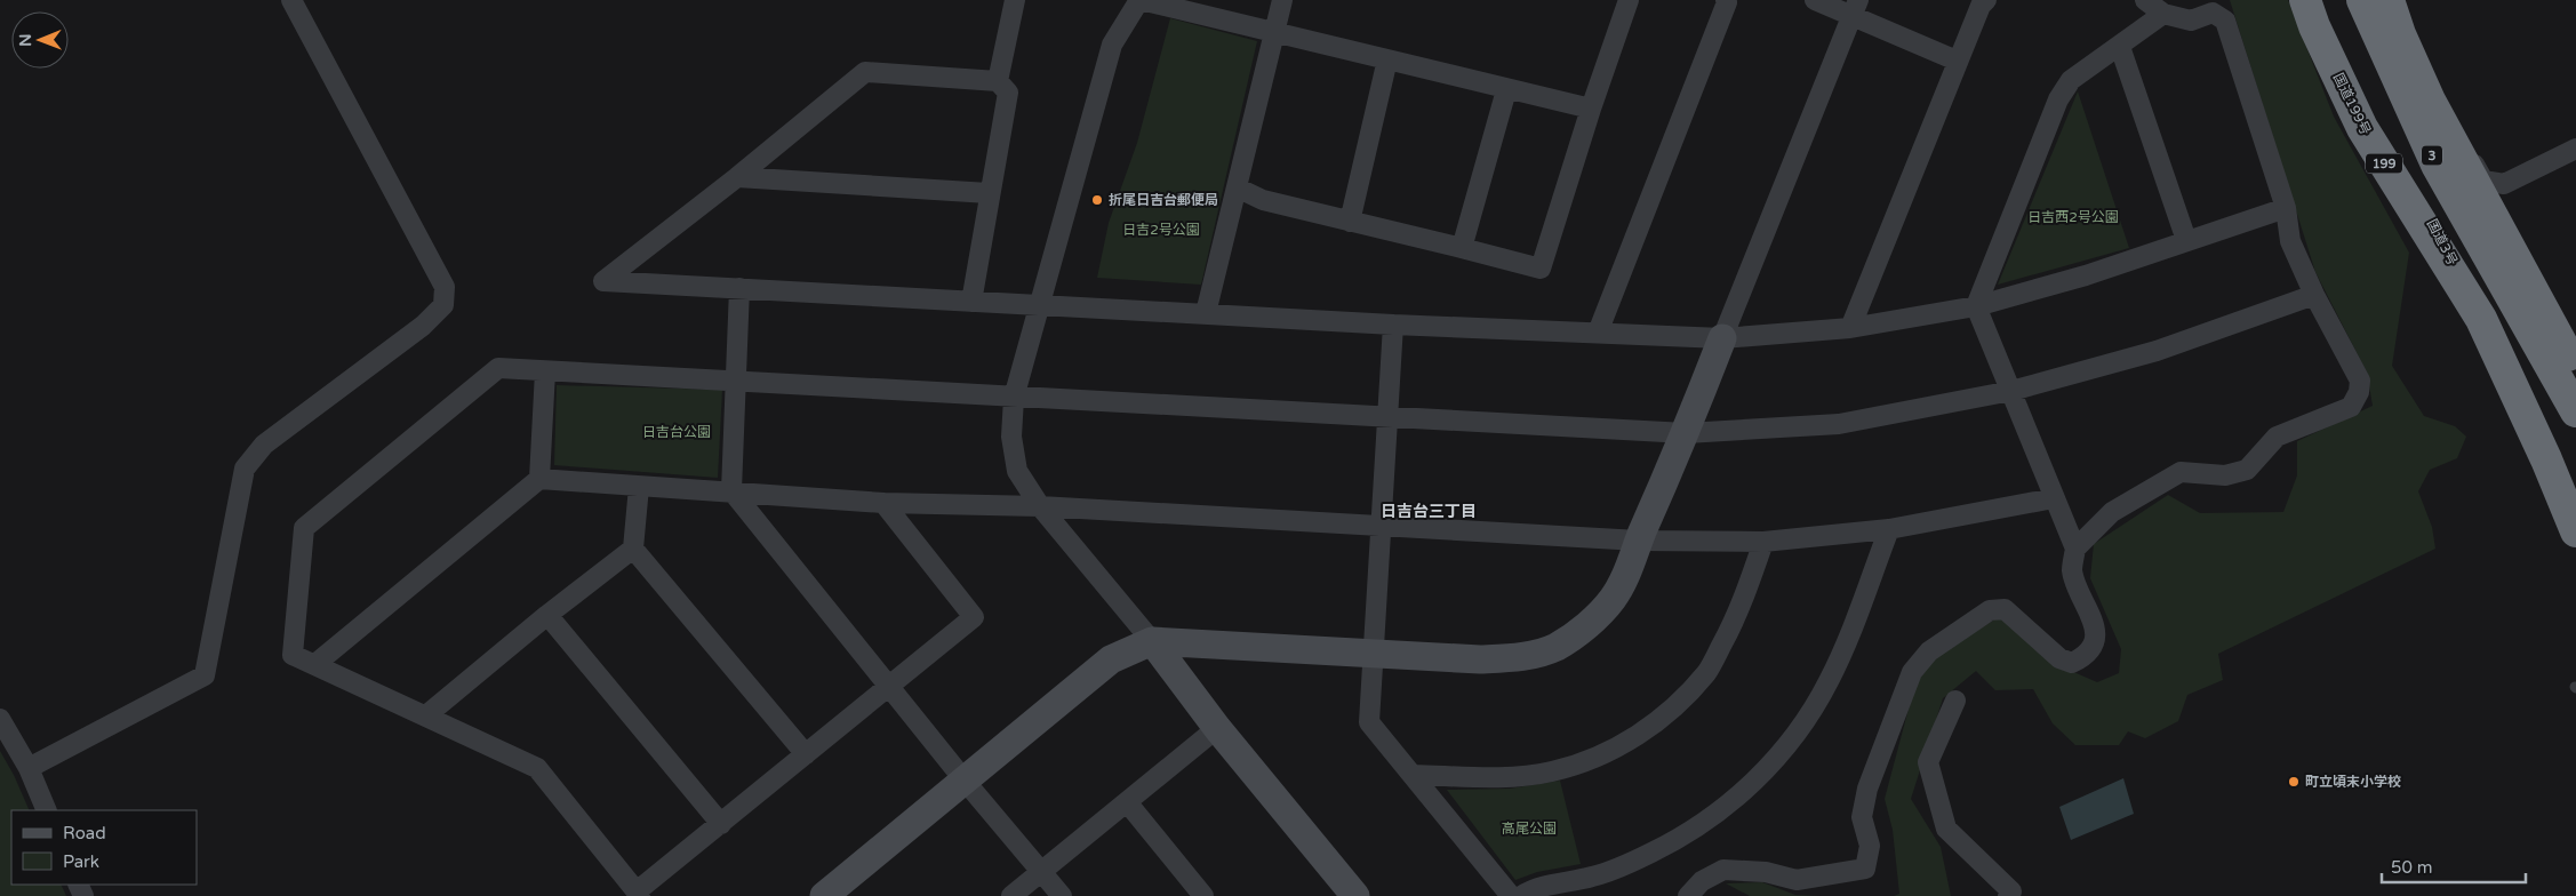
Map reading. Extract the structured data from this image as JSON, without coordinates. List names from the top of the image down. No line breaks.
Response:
{"streets":{"highway":["国道199号","3","199","国道3号"]},"crossings":[["国道199号","国道3号"]],"districts":["日吉台三丁目"],"parks":["日吉西2号公園","日吉2号公園","日吉台公園","高尾公園"],"places":["折尾日吉台郵便局","町立頃末小学校"],"legend":["Road","Park"],"scale_bar":"50 m","north":"left"}
